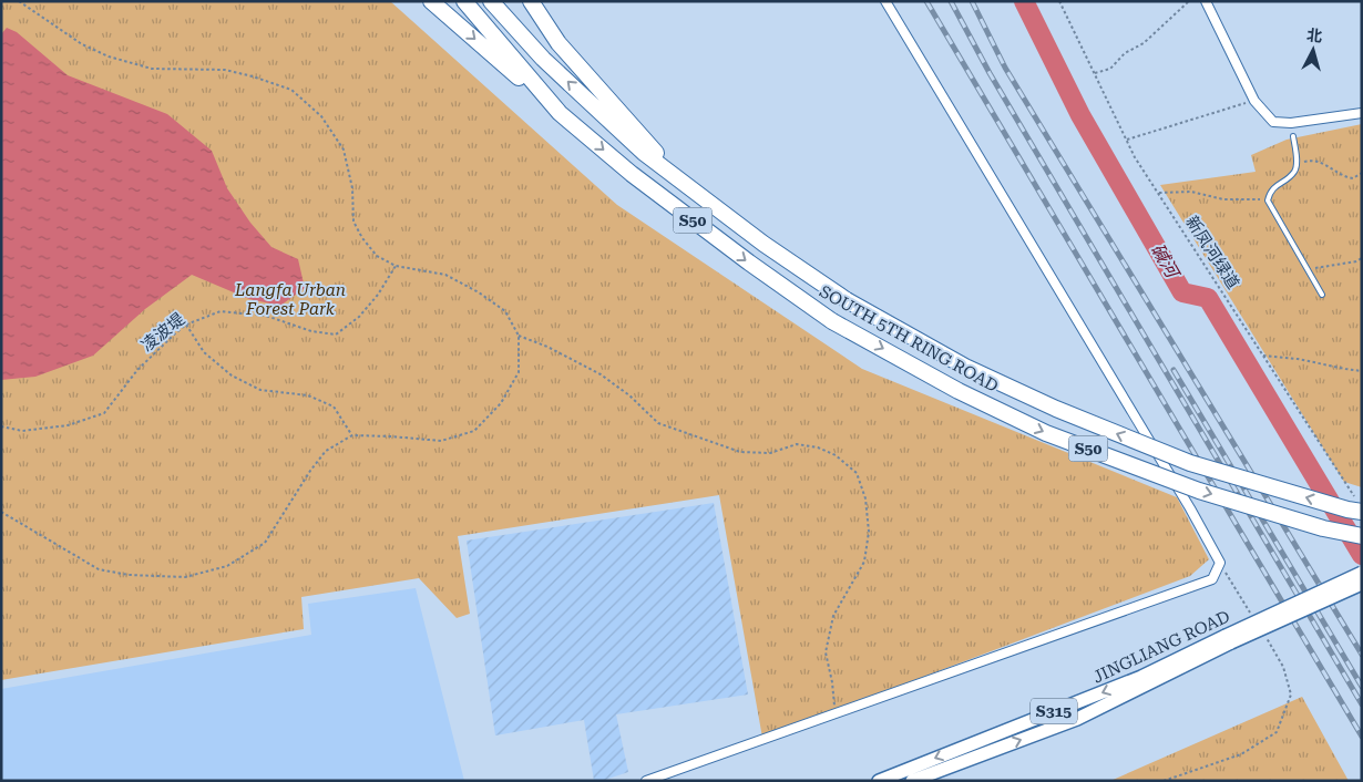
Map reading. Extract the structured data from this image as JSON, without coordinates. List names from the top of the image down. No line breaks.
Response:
{"streets":{"highway":["S50","SOUTH 5TH RING ROAD"],"main road":["JINGLIANG ROAD","S315"],"path":["新凤河绿道","凌波堤"]},"crossings":[["新凤河绿道","SOUTH 5TH RING ROAD"]],"water":["碱河"],"parks":["Langfa Urban Forest Park"],"north":"top"}
